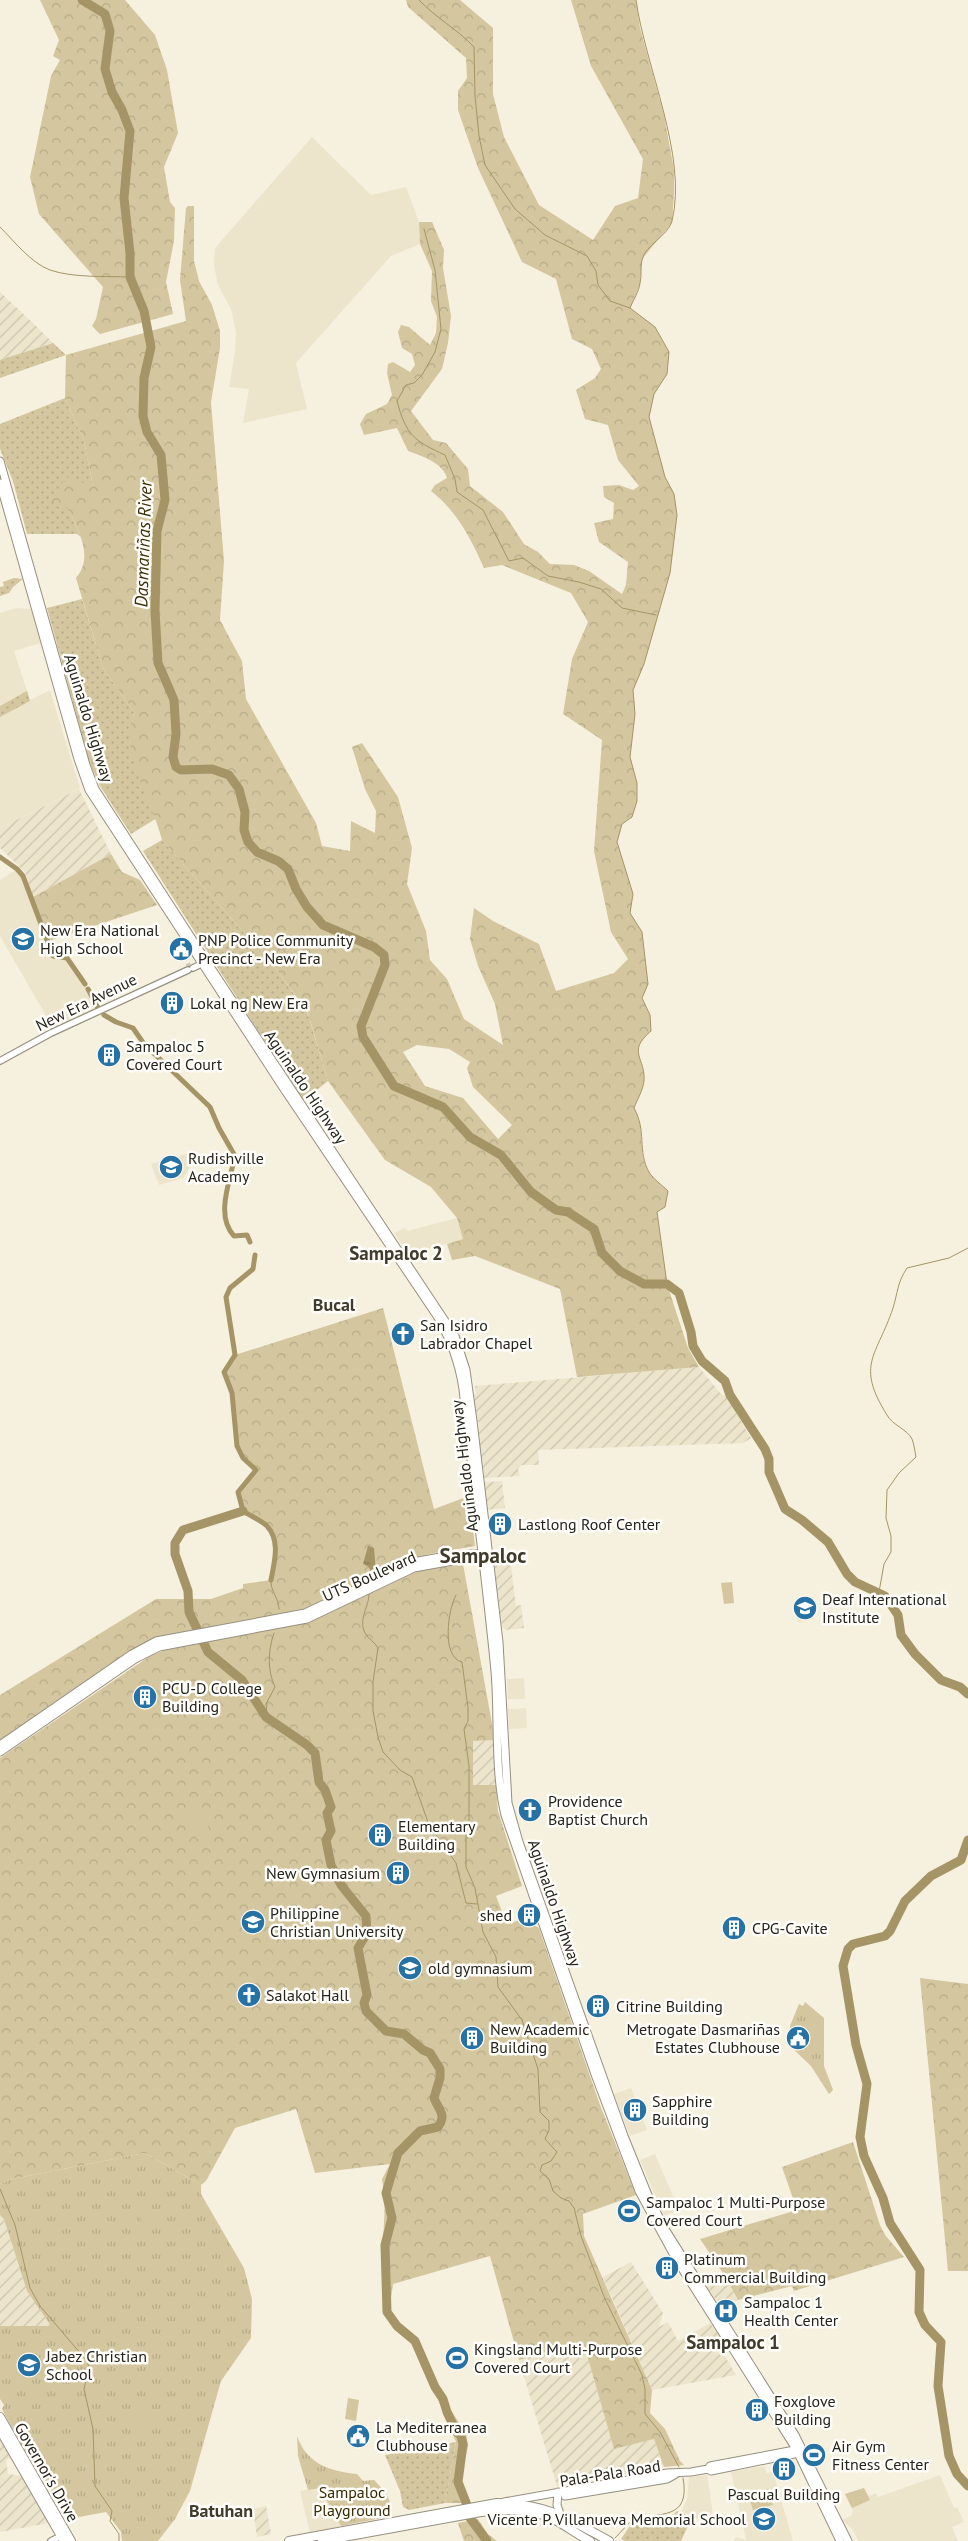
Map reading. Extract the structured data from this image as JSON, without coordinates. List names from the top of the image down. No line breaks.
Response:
{"streets":{"highway":["Governor's Drive"],"main road":["Aguinaldo Highway","UTS Boulevard","Pala-Pala Road"],"street":["New Era Avenue"]},"crossings":[["Aguinaldo Highway","New Era Avenue"],["Aguinaldo Highway","UTS Boulevard"],["Aguinaldo Highway","Pala-Pala Road"]],"districts":["Sampaloc 2","Bucal","Sampaloc","Sampaloc 1","Batuhan"],"water":["Dasmariñas River"],"parks":["Sampaloc Playground"],"places":{"school or university":["New Era National High School","Rudishville Academy","Deaf International Institute","Philippine Christian University","old gymnasium","Jabez Christian School","Vicente P. Villanueva Memorial School"],"public building":["PNP Police Community Precinct - New Era","Metrogate Dasmariñas Estates Clubhouse","La Mediterranea Clubhouse"],"building":["Lokal ng New Era","Sampaloc 5 Covered Court","Lastlong Roof Center","PCU-D College Building","Elementary Building","New Gymnasium","shed","CPG-Cavite","Citrine Building","New Academic Building","Sapphire Building","Platinum Commercial Building","Foxglove Building","Pascual Building"],"church":["San Isidro Labrador Chapel","Providence Baptist Church","Salakot Hall"],"sports":["Sampaloc 1 Multi-Purpose Covered Court","Kingsland Multi-Purpose Covered Court","Air Gym Fitness Center"],"hospital":["Sampaloc 1 Health Center"]}}
